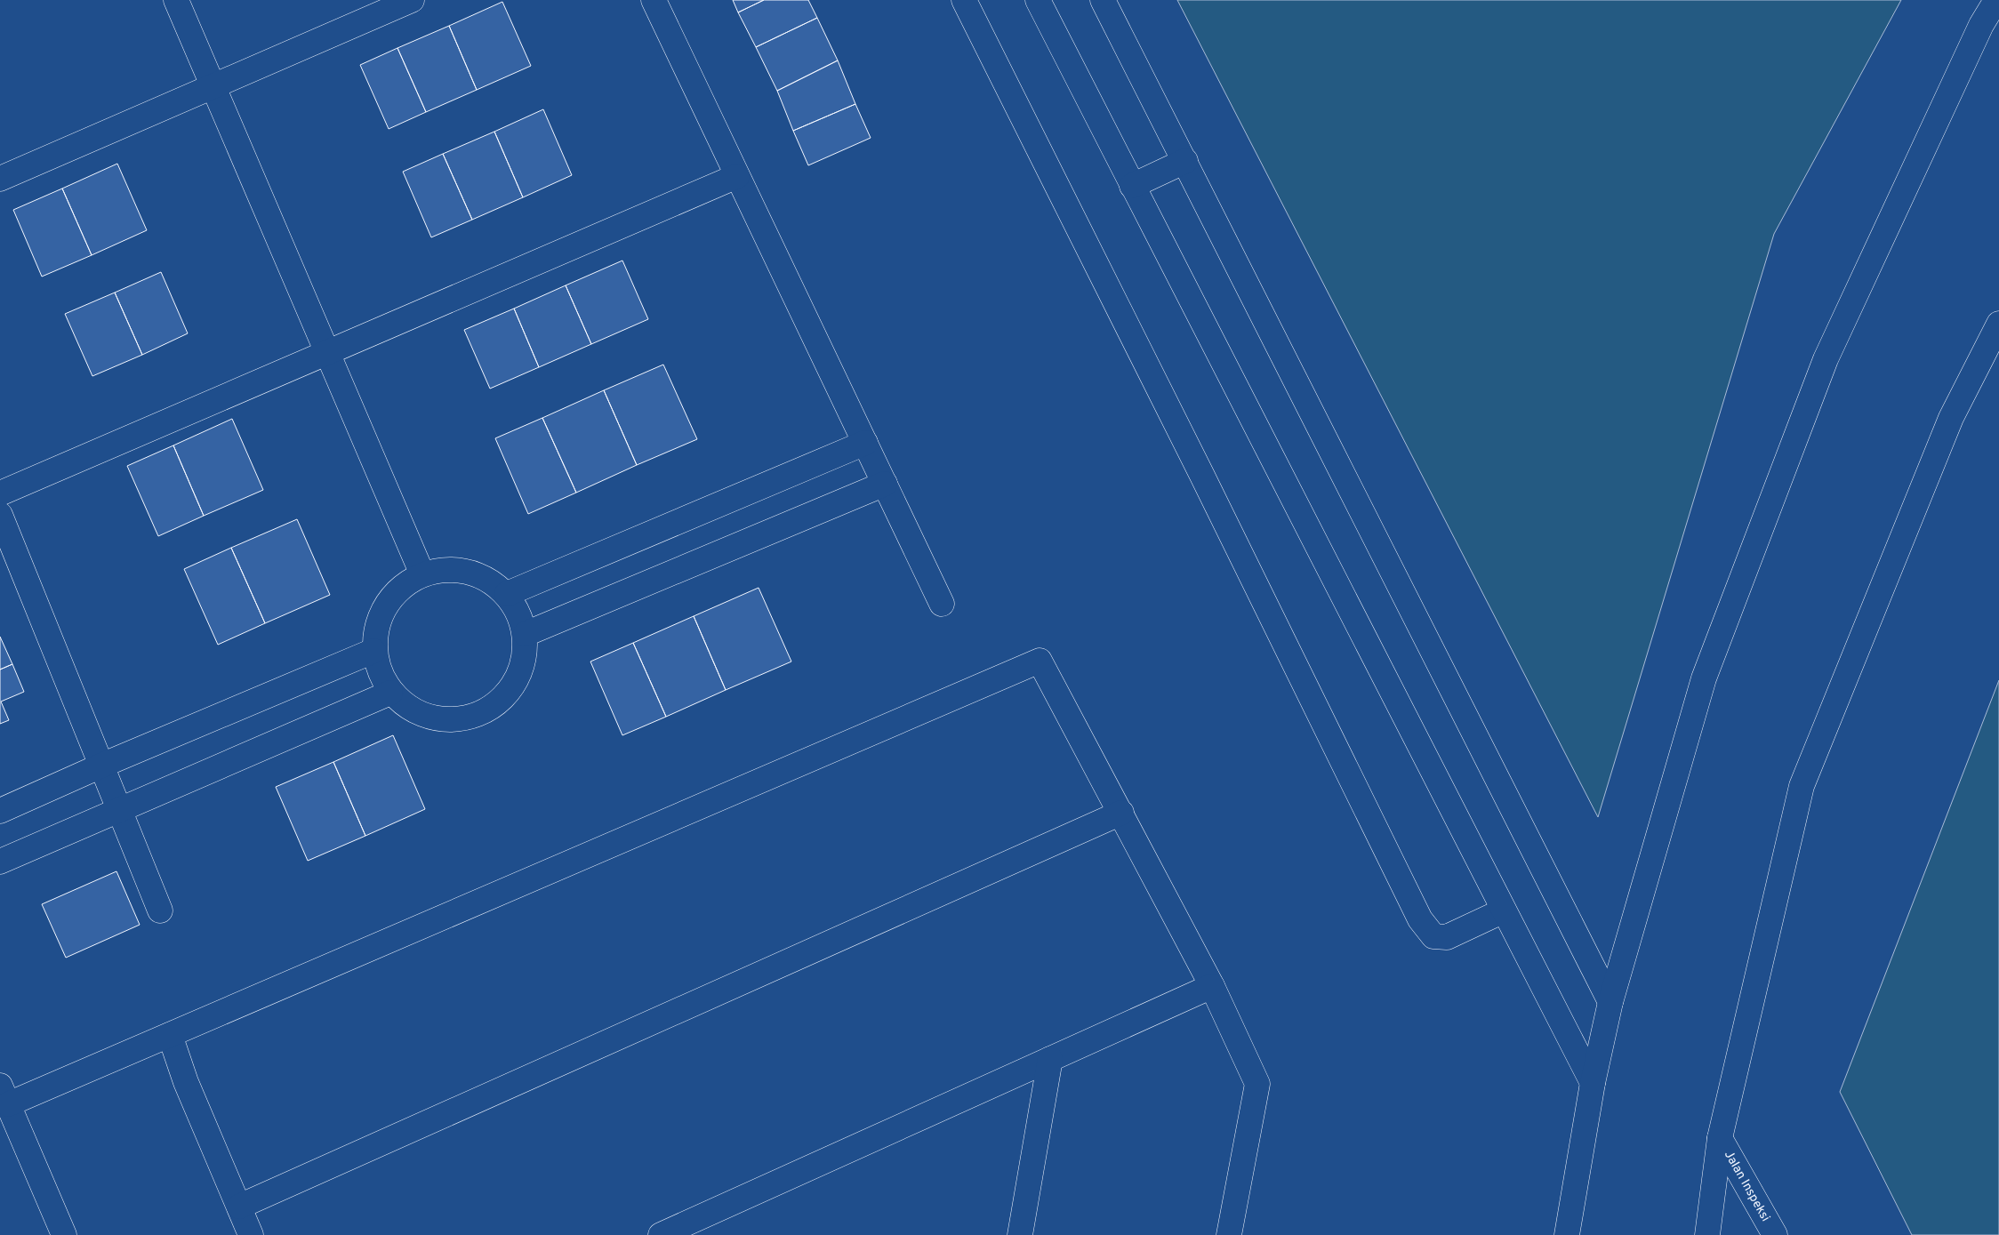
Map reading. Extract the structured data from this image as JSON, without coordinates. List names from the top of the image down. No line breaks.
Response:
{"streets":{"street":["Jalan Inspeksi"]}}
